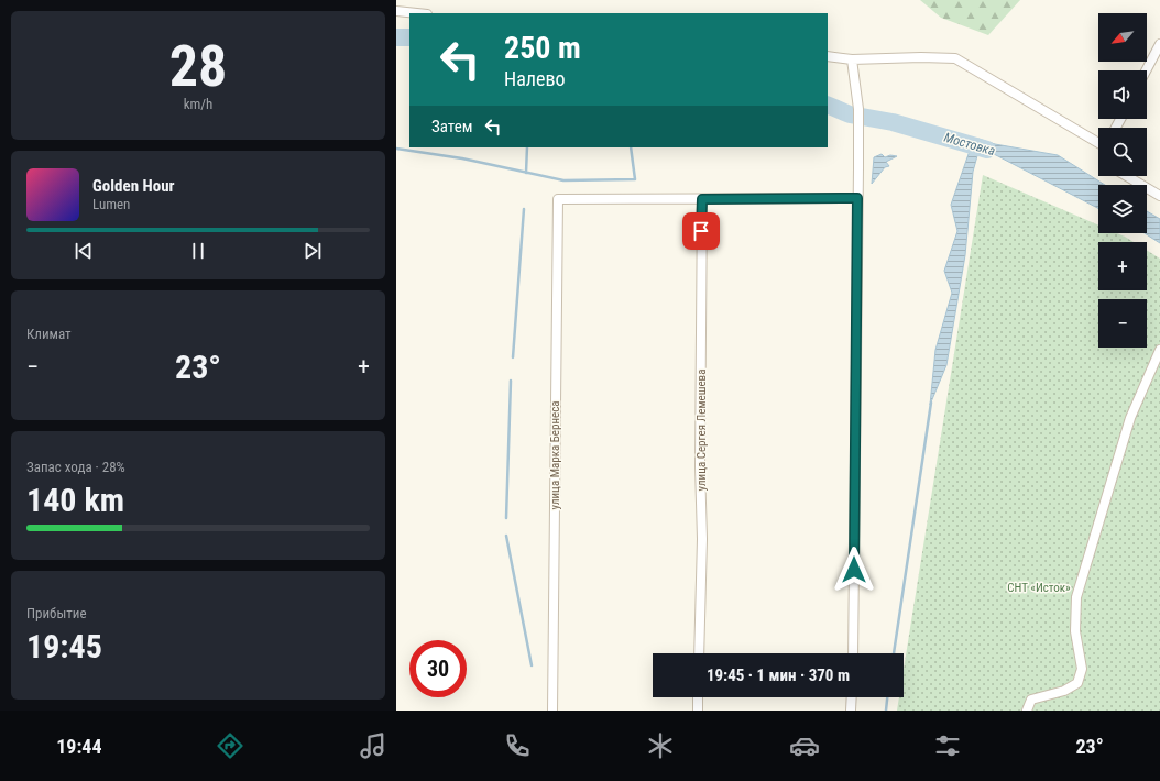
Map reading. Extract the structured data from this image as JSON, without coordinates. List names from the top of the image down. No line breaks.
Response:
{"streets":{"street":["улица Сергея Лемешева","улица Марка Бернеса"]},"crossings":[["улица Сергея Лемешева","улица Марка Бернеса"]],"water":["Мостовка"],"parks":["СНТ «Исток»"],"north":"bottom left","page":{"tile":[["28","km/h"],"Климат",["Запас хода · 28%","140 km"],["Прибытие","19:45"]],"map_buttons":["+","−"],"turn":["250 m","Налево"],"then":"Затем","song":["Golden Hour","Lumen"],"heat":["−","23°","+"],"limit":"30","trip":"19:45 · 1 мин · 370 m","tabs":["19:44","23°"]}}
